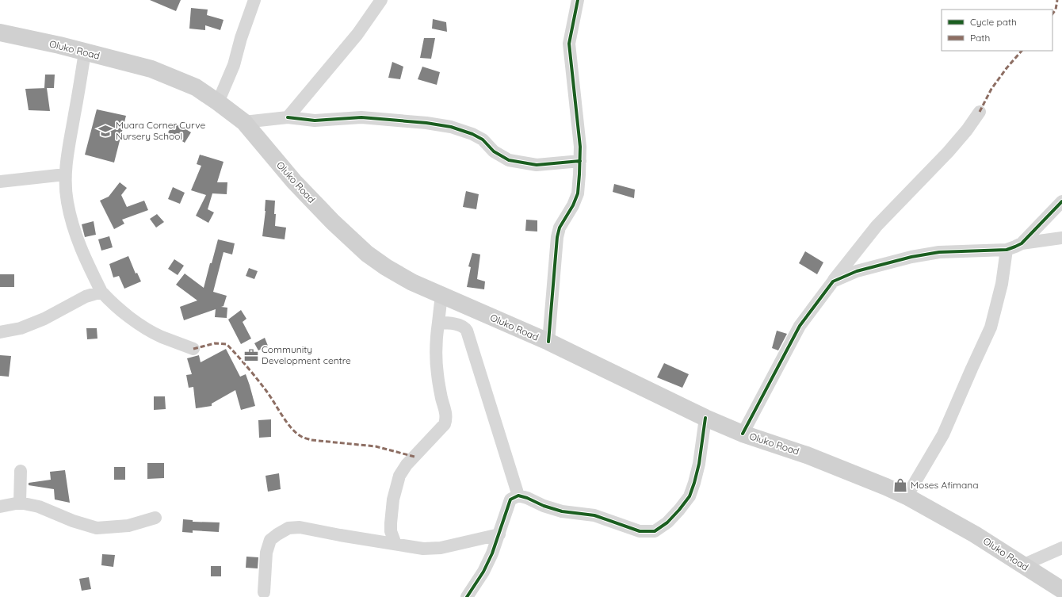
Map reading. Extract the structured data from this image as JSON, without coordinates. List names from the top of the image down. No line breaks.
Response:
{"streets":{"main road":["Oluko Road"]},"places":{"school or university":["Muara Corner Curve Nursery School"],"office":["Community Development centre"],"shop":["Moses Afimana"]},"legend":["Cycle path","Path"]}
